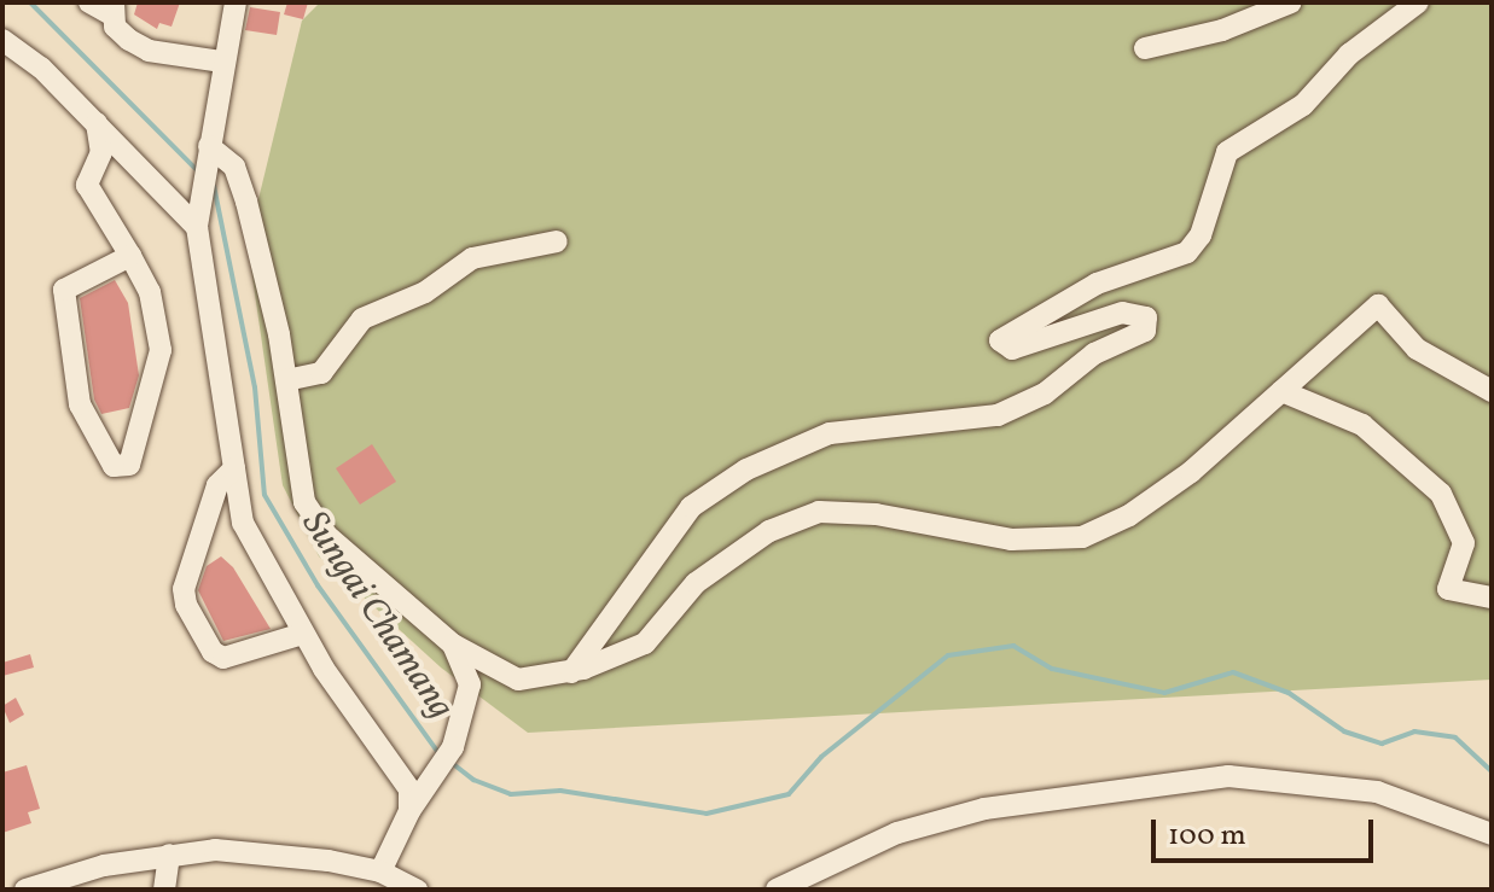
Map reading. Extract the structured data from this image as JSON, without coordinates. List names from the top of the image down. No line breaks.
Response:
{"water":["Sungai Chamang"],"scale_bar":"100 m"}
